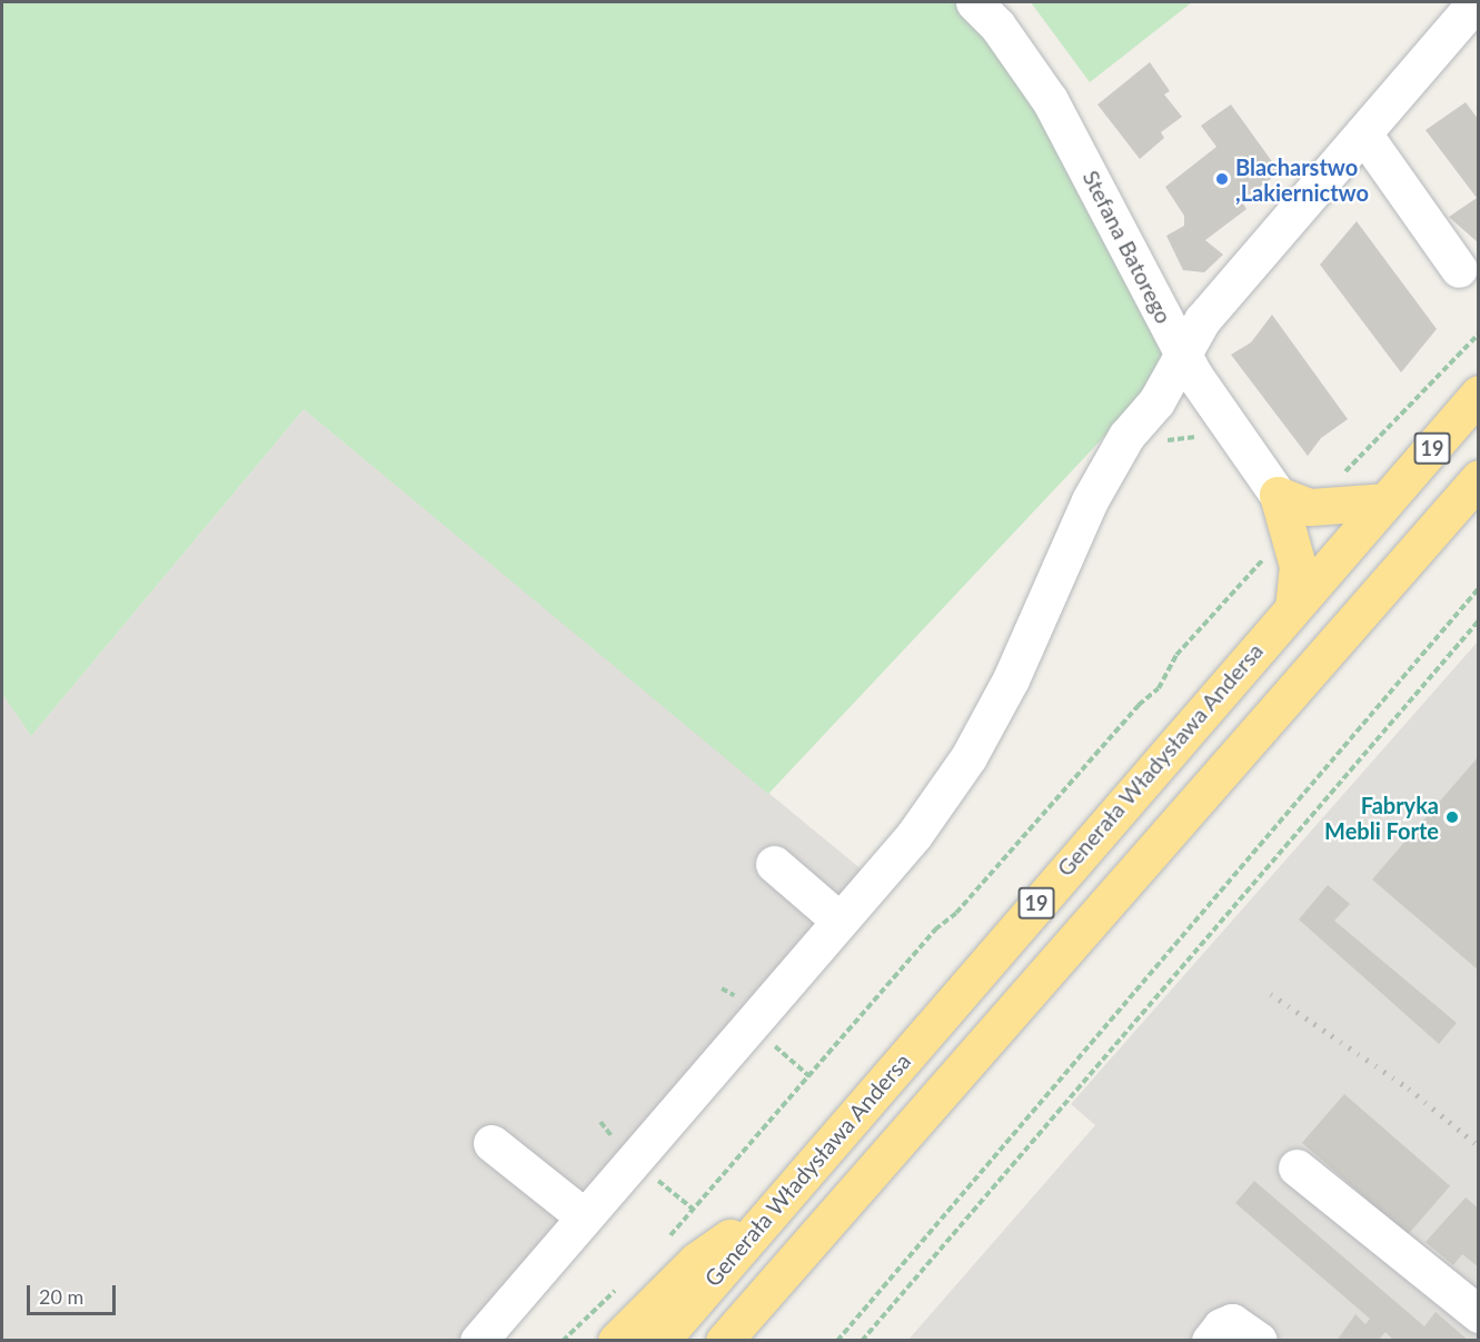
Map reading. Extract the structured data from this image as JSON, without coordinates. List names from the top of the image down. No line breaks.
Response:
{"streets":{"highway":["19","Generała Władysława Andersa"],"street":["Stefana Batorego"]},"places":["Blacharstwo ,Lakiernictwo","Fabryka Mebli Forte"],"scale_bar":"20 m"}
